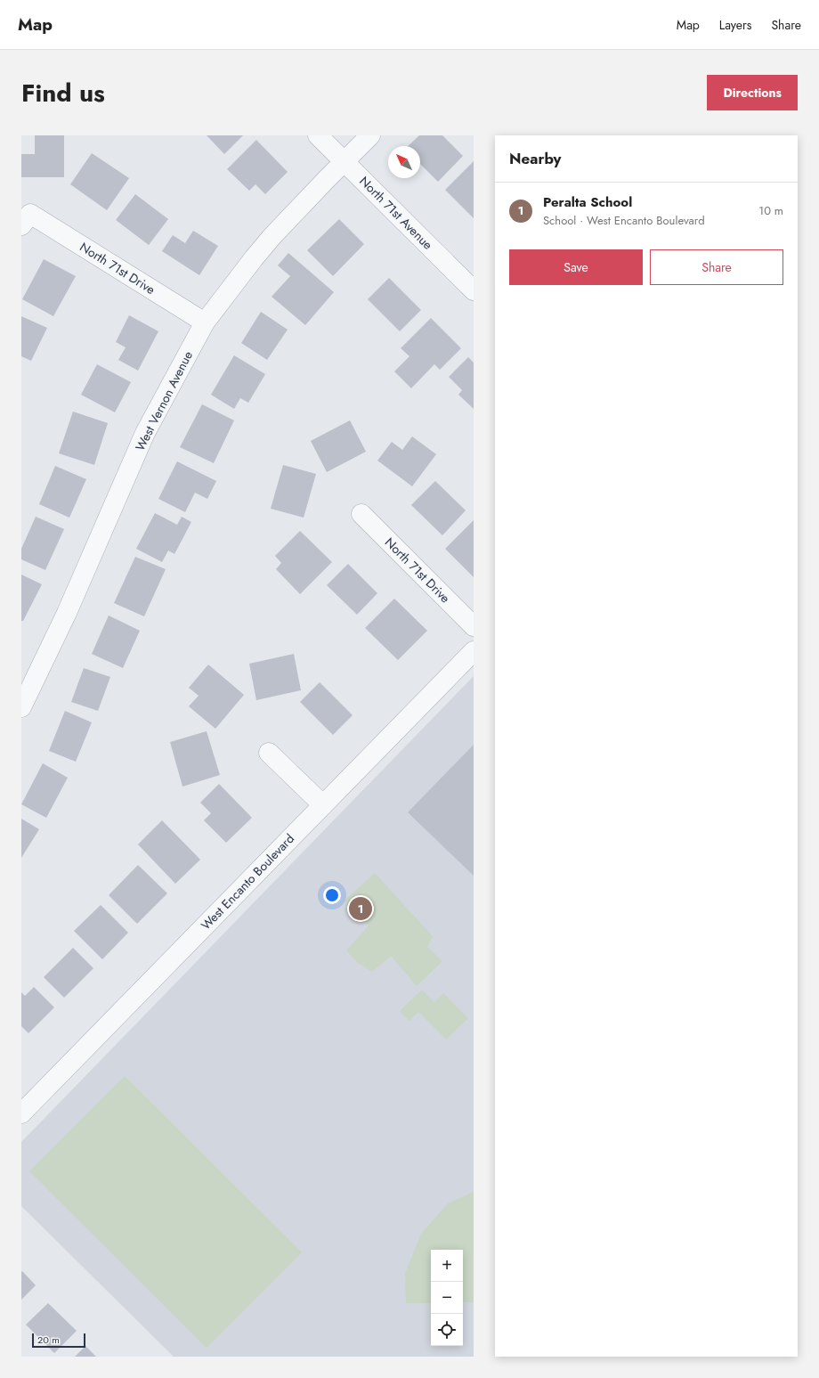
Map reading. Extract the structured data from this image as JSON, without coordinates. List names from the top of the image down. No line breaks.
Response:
{"streets":{"street":["North 71st Avenue","North 71st Drive","West Vernon Avenue","West Encanto Boulevard"]},"crossings":[["North 71st Avenue","West Vernon Avenue"],["North 71st Drive","West Vernon Avenue"]],"scale_bar":"20 m","north":"top left","page":{"header":"Map","nav":["Map","Layers","Share"],"title":"Find us","buttons":["Directions",["Save","Share"]],"heading":"Nearby","list":[{"mark":"1","name":"Peralta School","note":"School · West Encanto Boulevard","value":"10 m"}],"pins":"1","map_buttons":["+","−"],"scale":"20 m"}}
